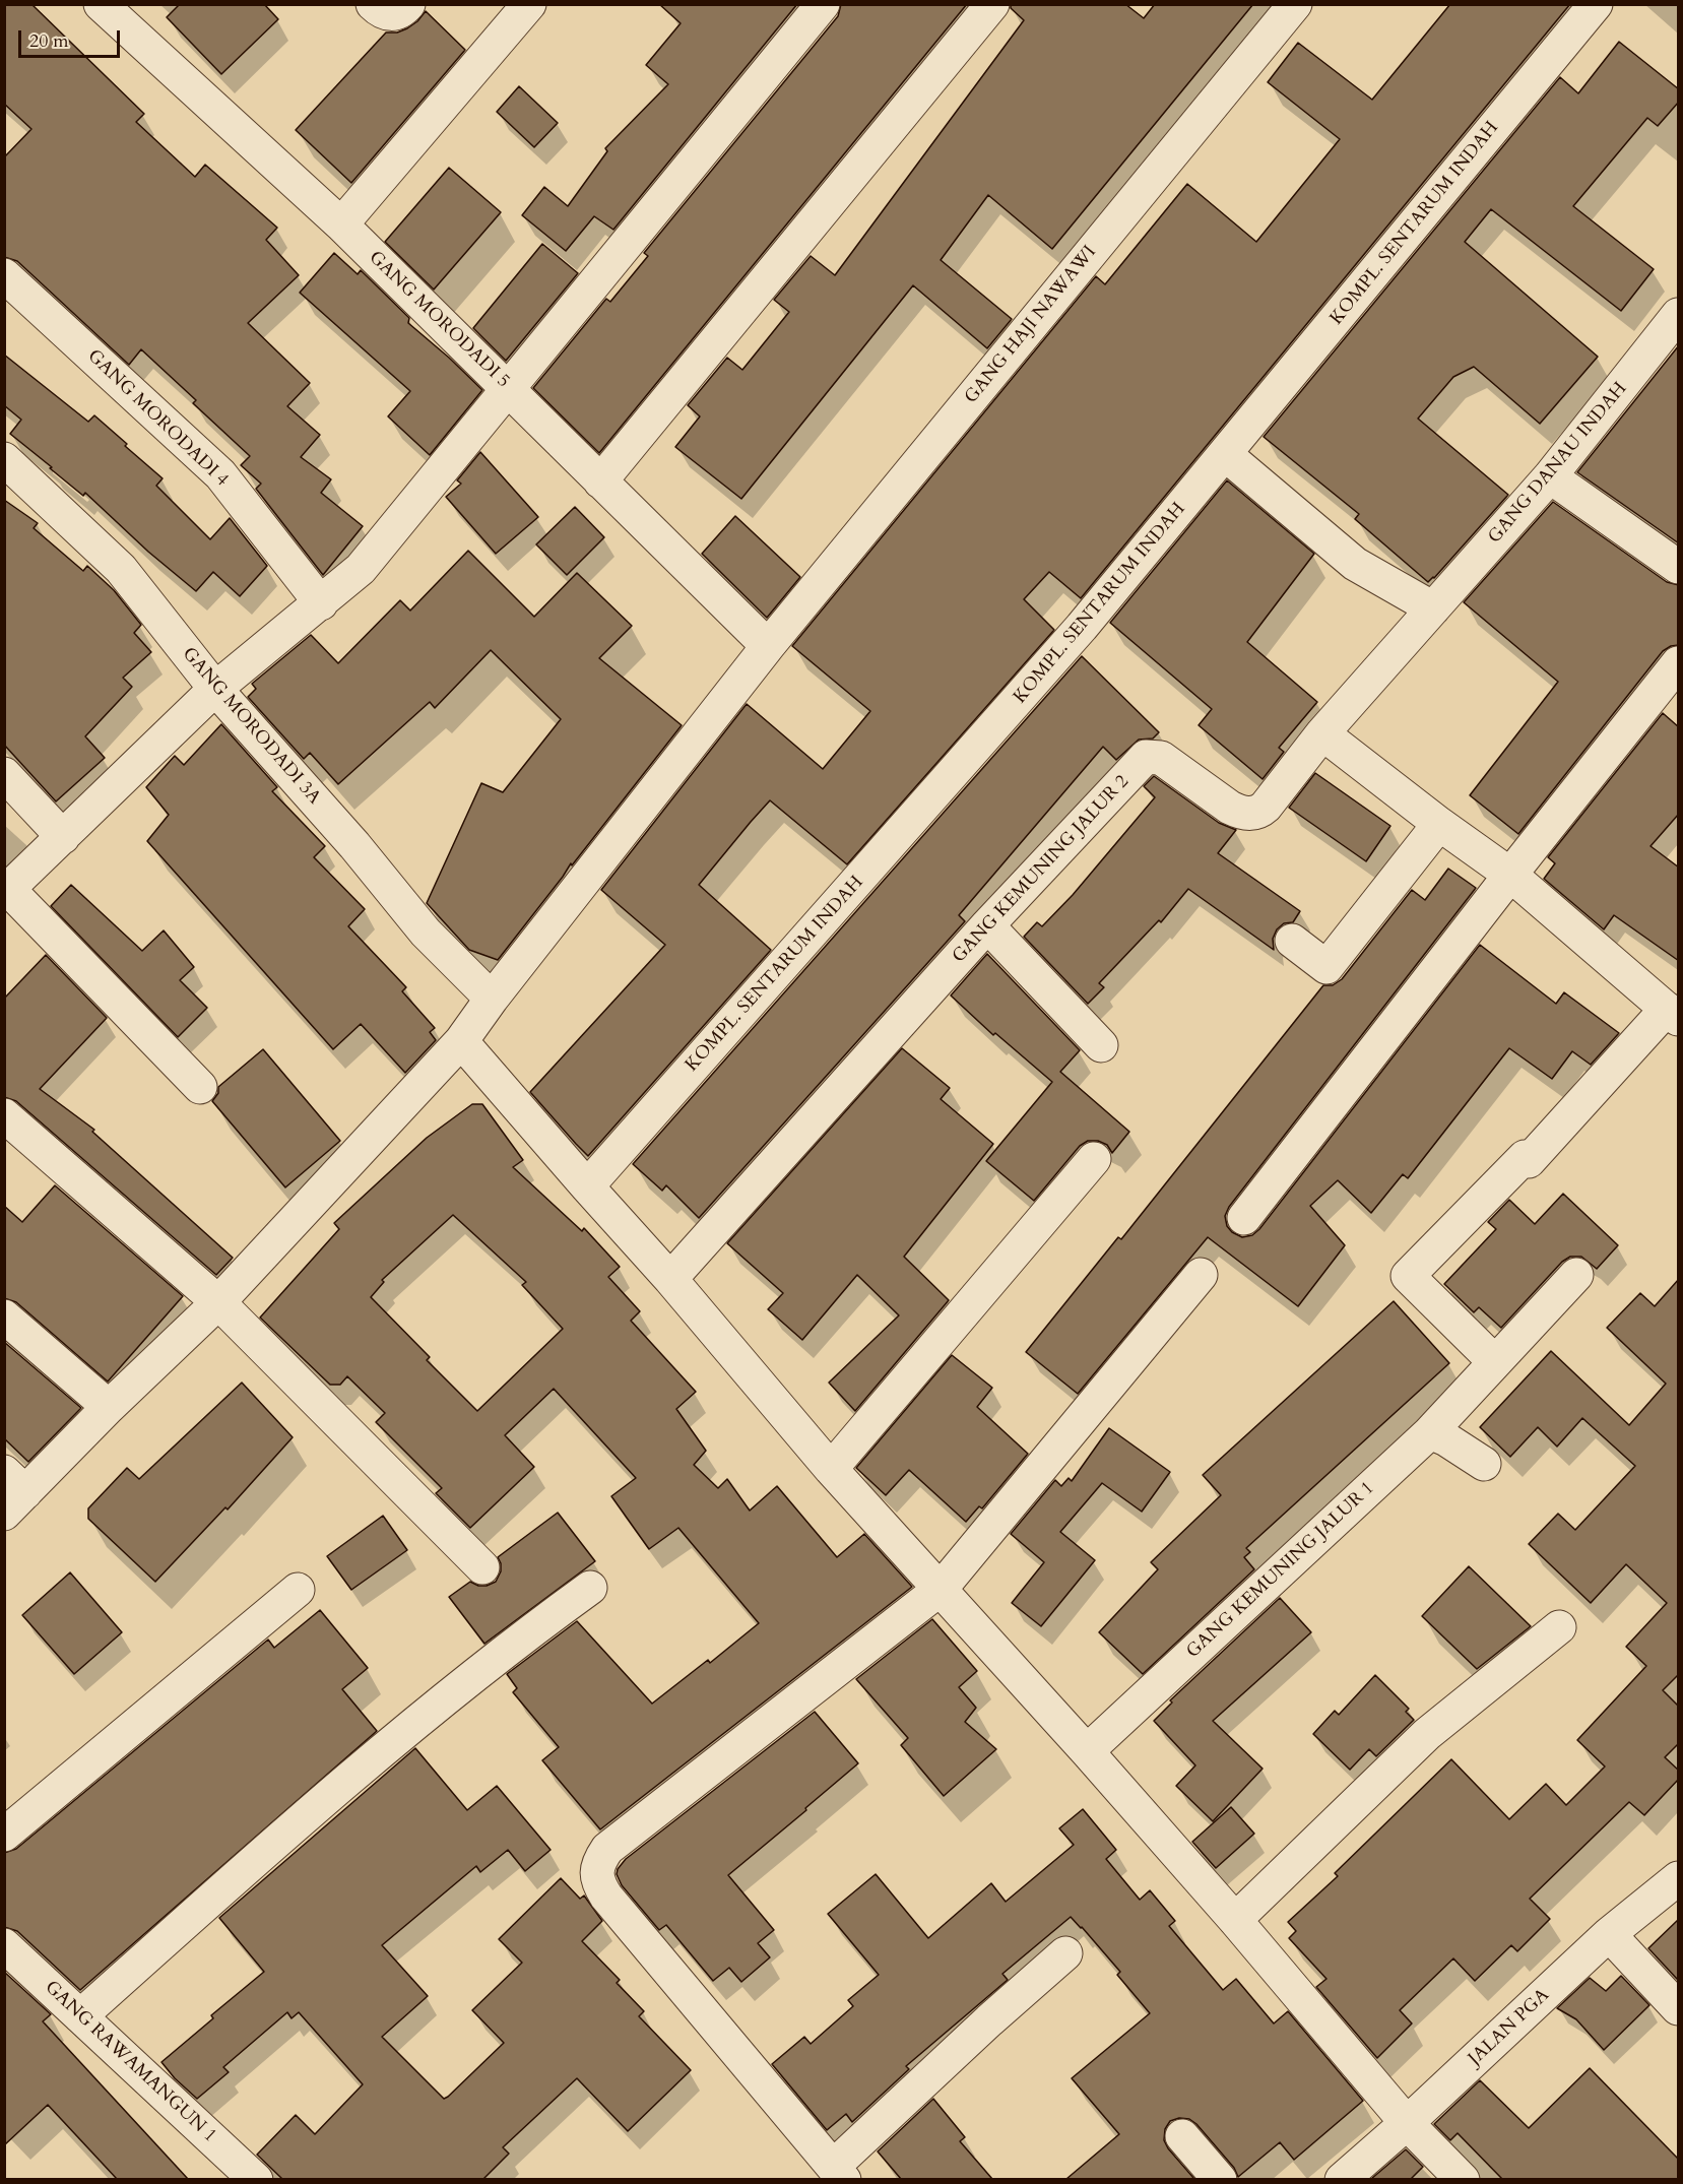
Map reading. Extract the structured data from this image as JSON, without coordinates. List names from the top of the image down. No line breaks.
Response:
{"streets":{"street":["KOMPL. SENTARUM INDAH","GANG MORODADI 5","GANG HAJI NAWAWI","GANG MORODADI 4","GANG DANAU INDAH","GANG MORODADI 3A","GANG KEMUNING JALUR 2","GANG KEMUNING JALUR 1","JALAN PGA","GANG RAWAMANGUN 1"]},"crossings":[["GANG MORODADI 5","GANG HAJI NAWAWI"],["GANG HAJI NAWAWI","GANG MORODADI 3A"],["GANG DANAU INDAH","GANG KEMUNING JALUR 2"]],"scale_bar":"20 m"}
